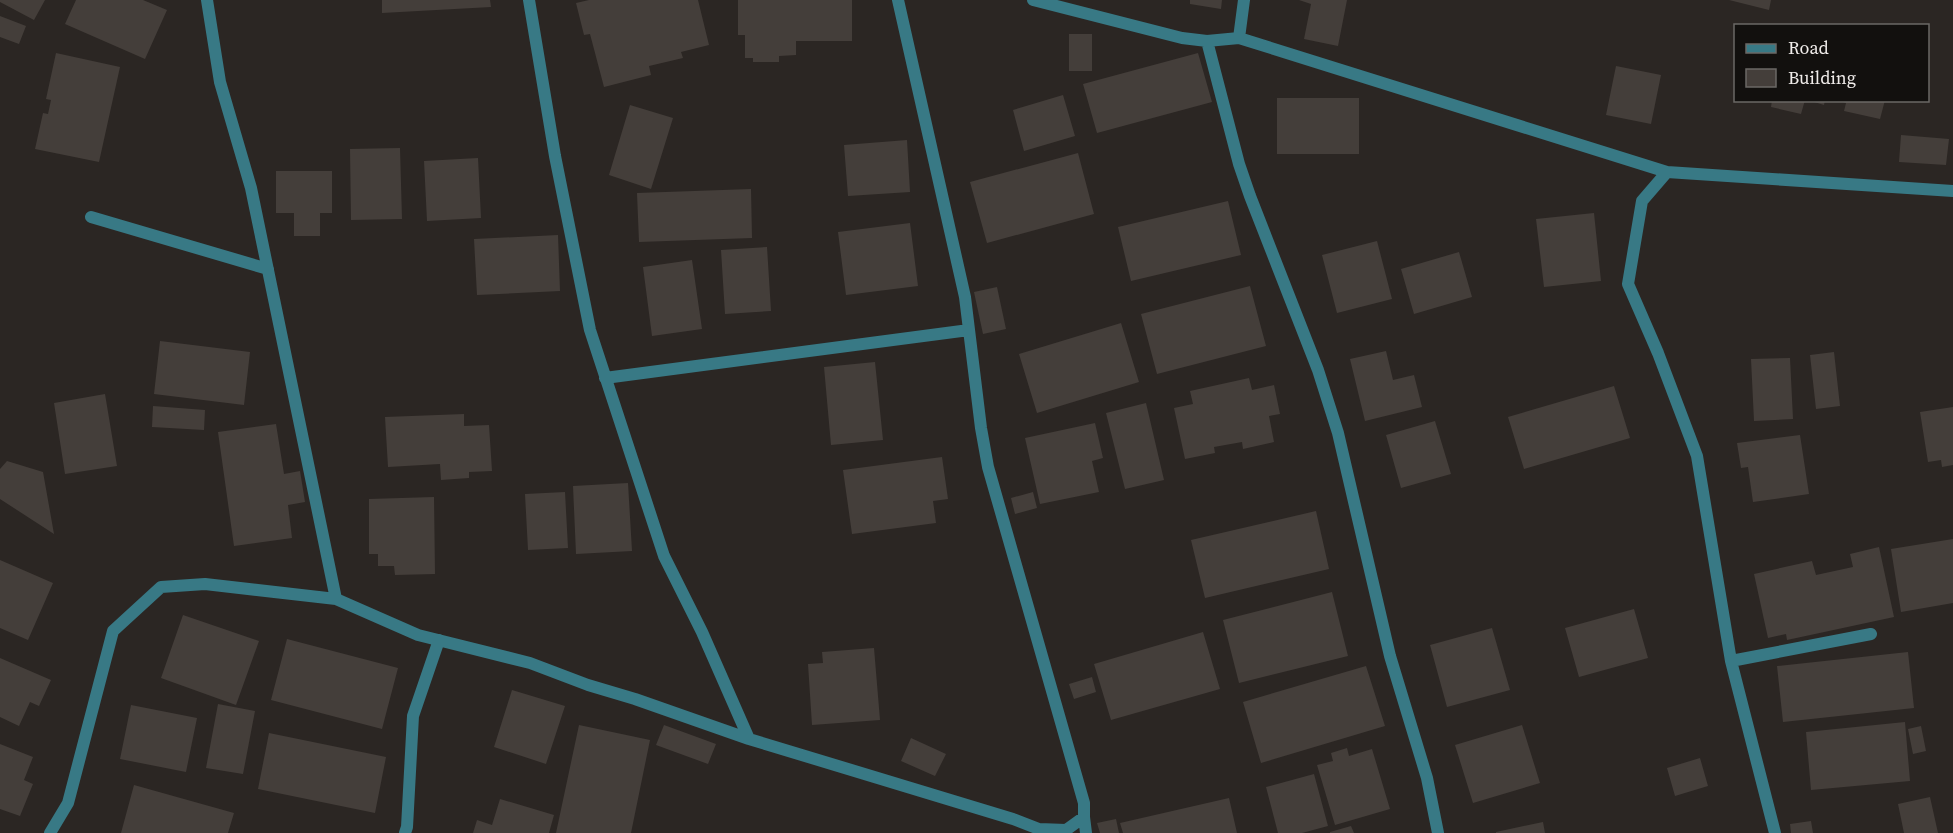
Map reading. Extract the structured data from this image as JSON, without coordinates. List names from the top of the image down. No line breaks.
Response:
{"legend":["Road","Building"]}
